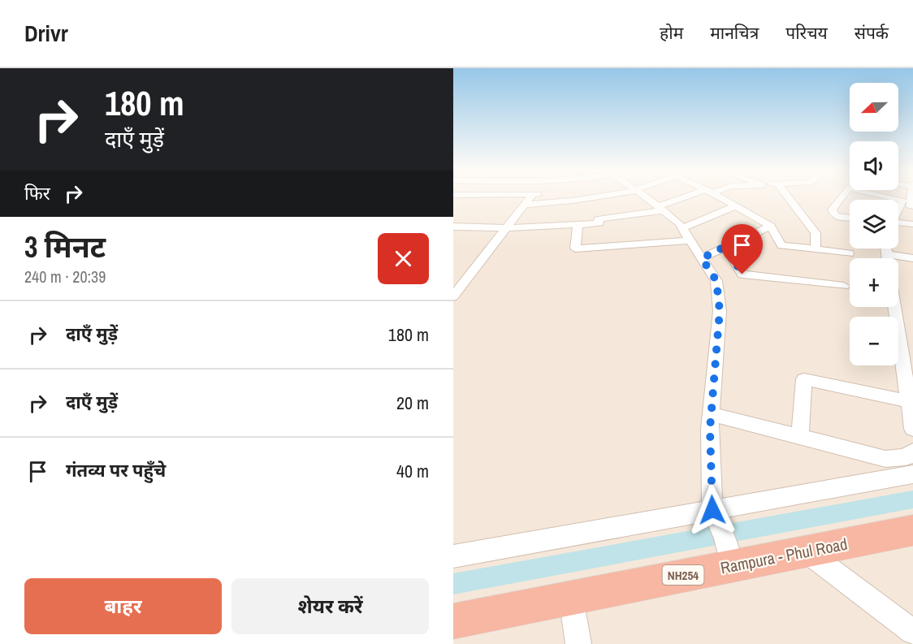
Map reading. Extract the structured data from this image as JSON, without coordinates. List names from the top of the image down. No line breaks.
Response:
{"streets":{"highway":["Rampura - Phul Road","NH254"]},"north":"left","page":{"header":"Drivr","nav":["होम","मानचित्र","परिचय","संपर्क"],"turn":["180 m","दाएँ मुड़ें"],"map_buttons":["+","−"],"then":"फिर","heading":["3 मिनट","240 m · 20:39"],"list":[{"name":"दाएँ मुड़ें","value":"180 m"},{"name":"दाएँ मुड़ें","value":"20 m"},{"name":"गंतव्य पर पहुँचे","value":"40 m"}],"buttons":["बाहर","शेयर करें"]}}
